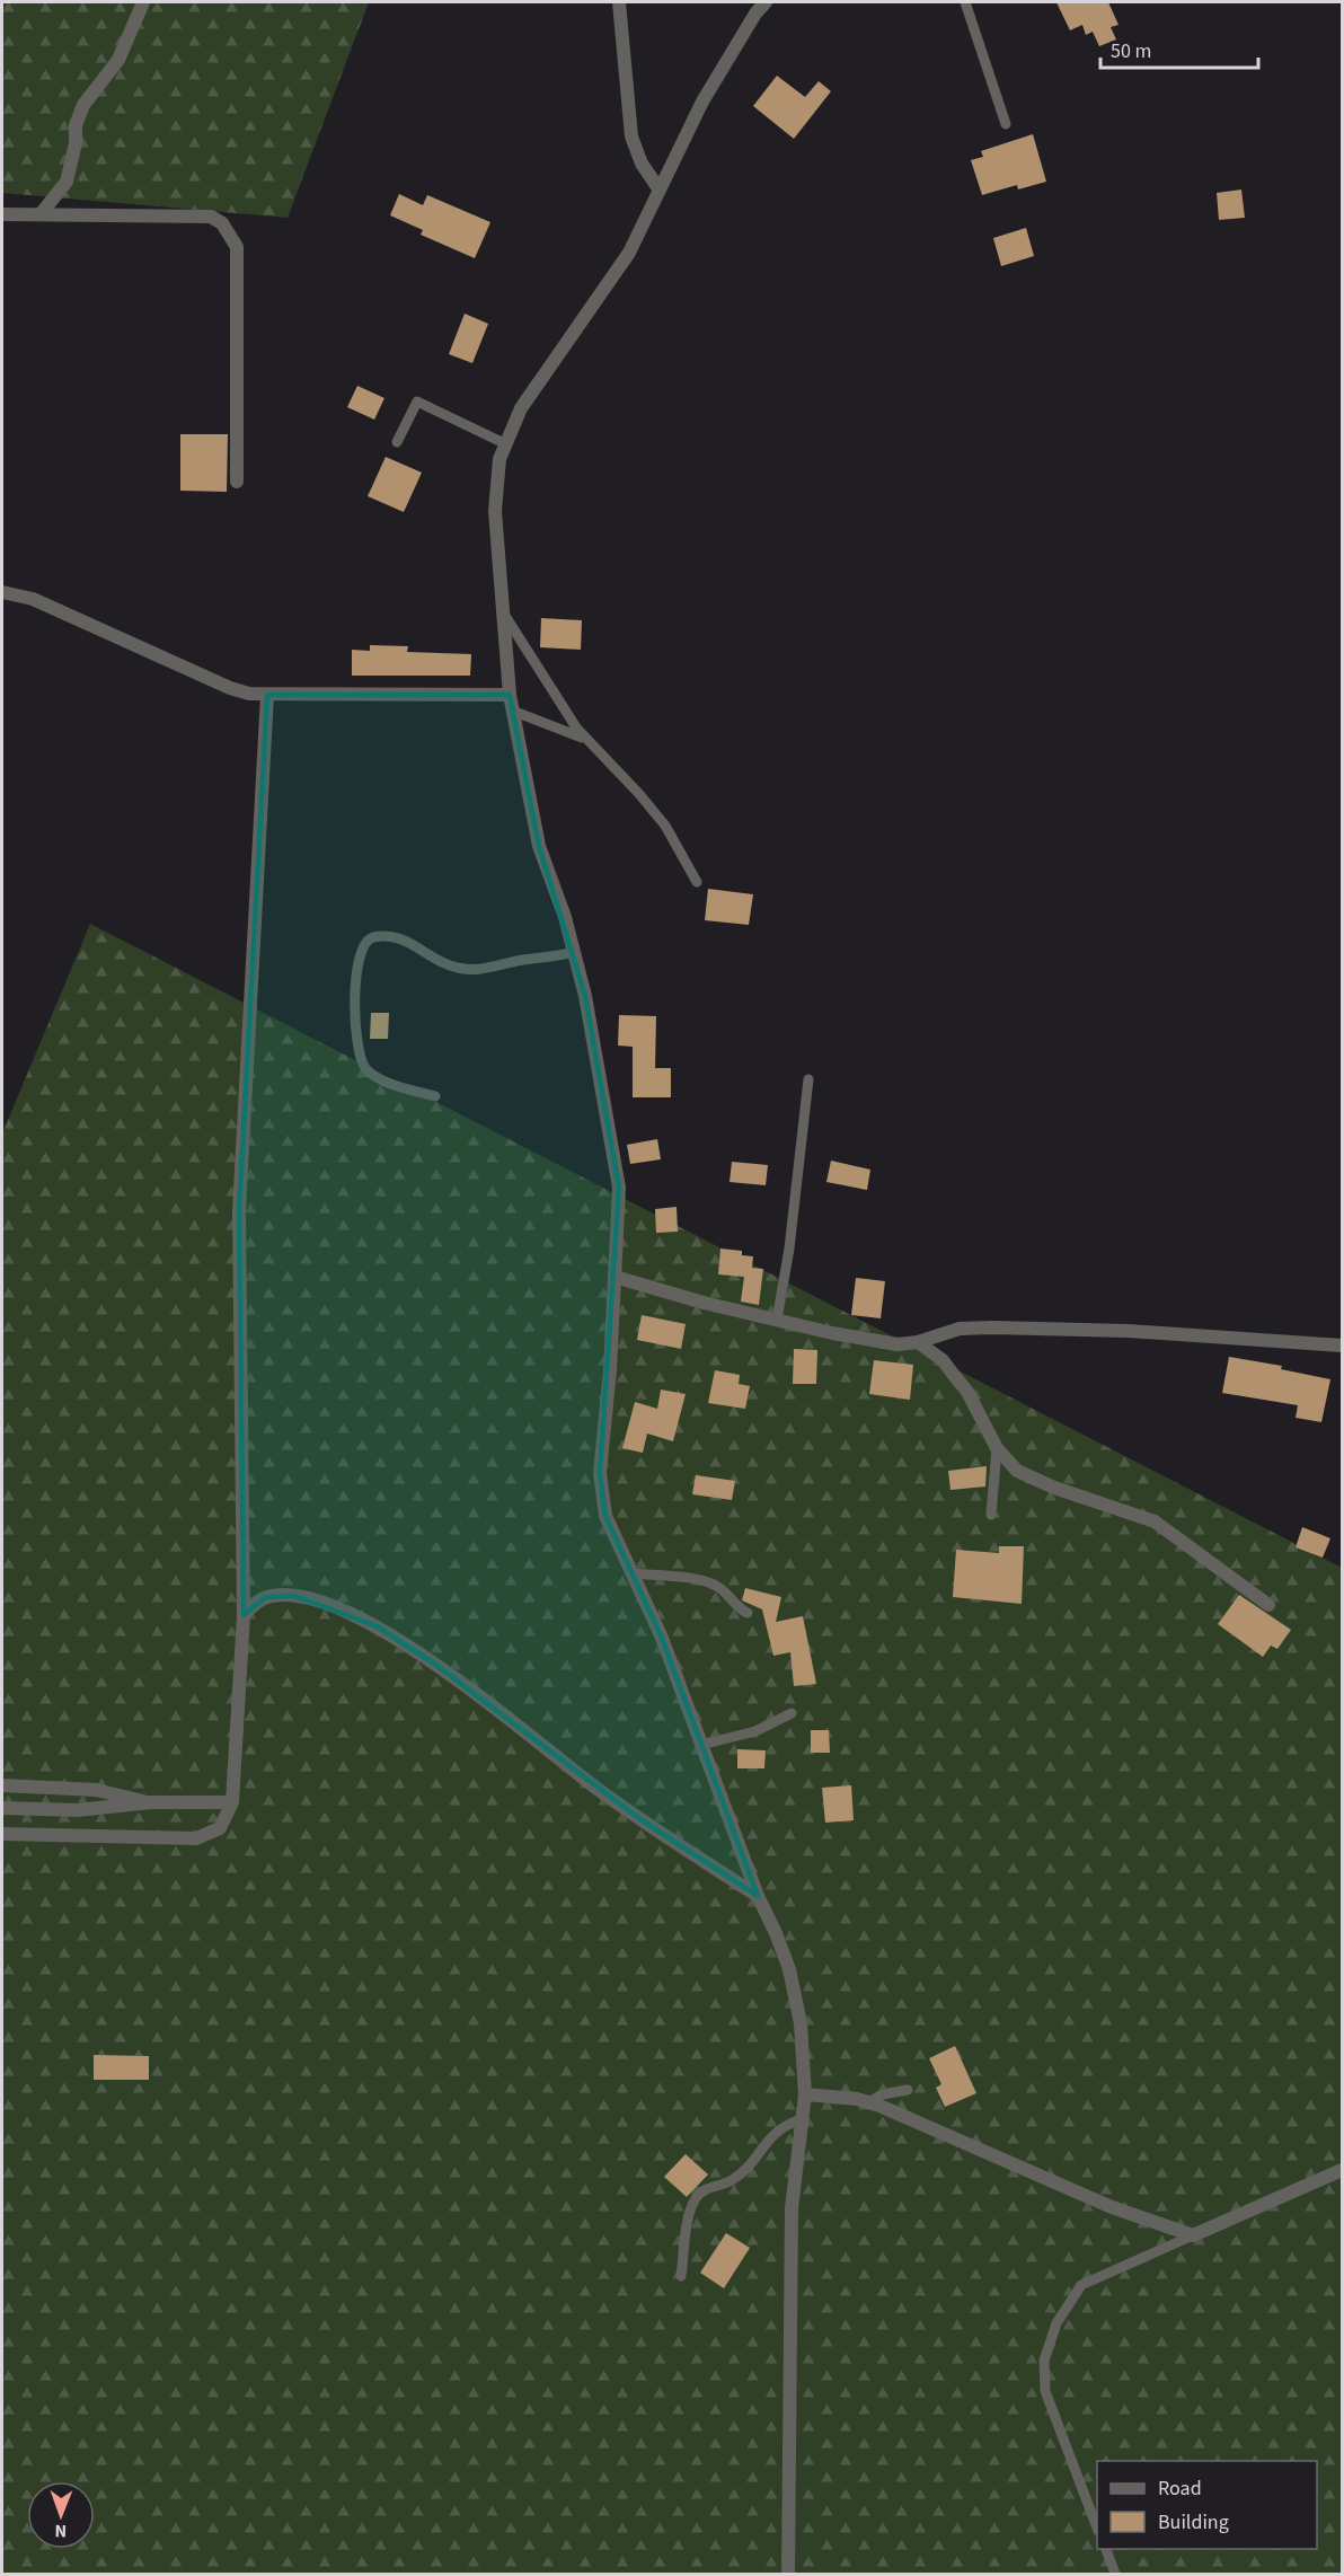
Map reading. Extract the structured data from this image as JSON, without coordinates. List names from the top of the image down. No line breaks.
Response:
{"legend":["Road","Building"],"scale_bar":"50 m","north":"bottom"}
